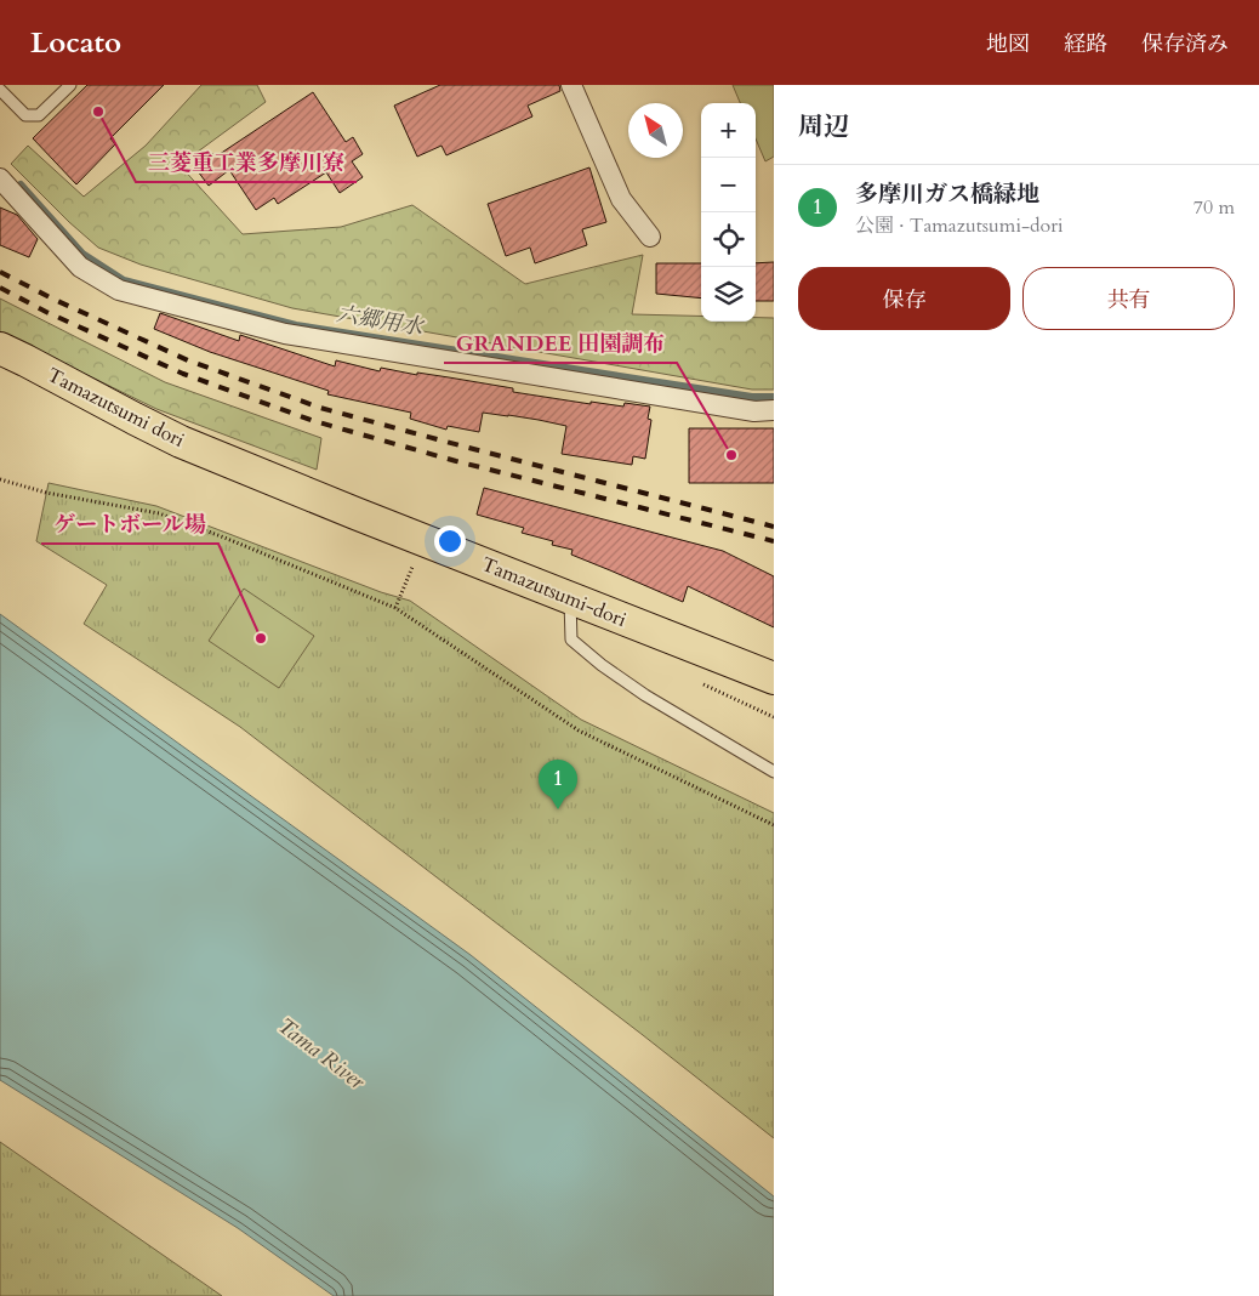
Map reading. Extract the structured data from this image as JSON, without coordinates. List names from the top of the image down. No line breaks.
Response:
{"streets":{"main road":["Tamazutsumi dori","Tamazutsumi-dori"]},"crossings":[["Tamazutsumi dori","Tamazutsumi-dori"]],"water":["六郷用水","Tama River"],"places":["三菱重工業多摩川寮","GRANDEE 田園調布","ゲートボール場"],"north":"top left","page":{"header":"Locato","nav":["地図","経路","保存済み"],"heading":"周辺","map_buttons":["+","−"],"list":[{"mark":"1","name":"多摩川ガス橋緑地","note":"公園 · Tamazutsumi-dori","value":"70 m"}],"buttons":["保存","共有"],"pins":"1"}}
